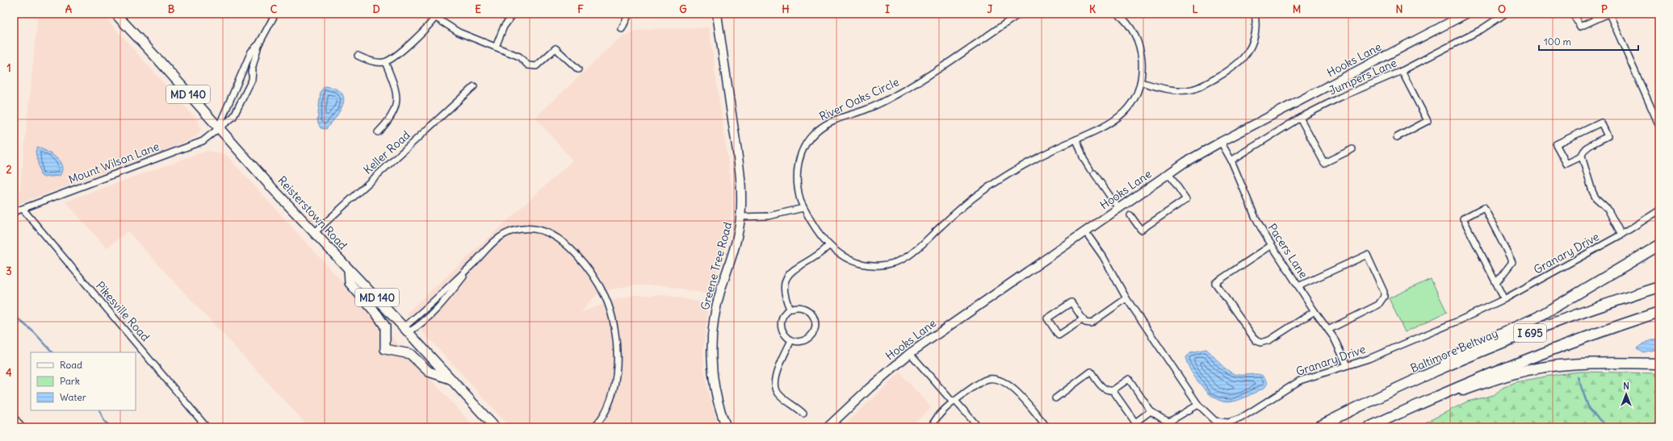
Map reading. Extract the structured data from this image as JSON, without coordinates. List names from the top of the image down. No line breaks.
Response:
{"streets":{"highway":["I 695","Baltimore Beltway"],"main road":["MD 140","Reisterstown Road"],"street":["Hooks Lane","Jumpers Lane","River Oaks Circle","Keller Road","Mount Wilson Lane","Pacers Lane","Granary Drive","Greene Tree Road","Pikesville Road"]},"crossings":[["Hooks Lane","Pacers Lane"],["Hooks Lane","Granary Drive"],["Jumpers Lane","Pacers Lane"],["Keller Road","Reisterstown Road"],["Mount Wilson Lane","Reisterstown Road"],["Mount Wilson Lane","Pikesville Road"],["Pacers Lane","Granary Drive"]],"legend":["Road","Park","Water"],"scale_bar":"100 m","north":"top","grid":{"columns":["A","B","C","D","E","F","G","H","I","J","K","L","M","N","O","P"],"rows":["1","2","3","4"]}}
